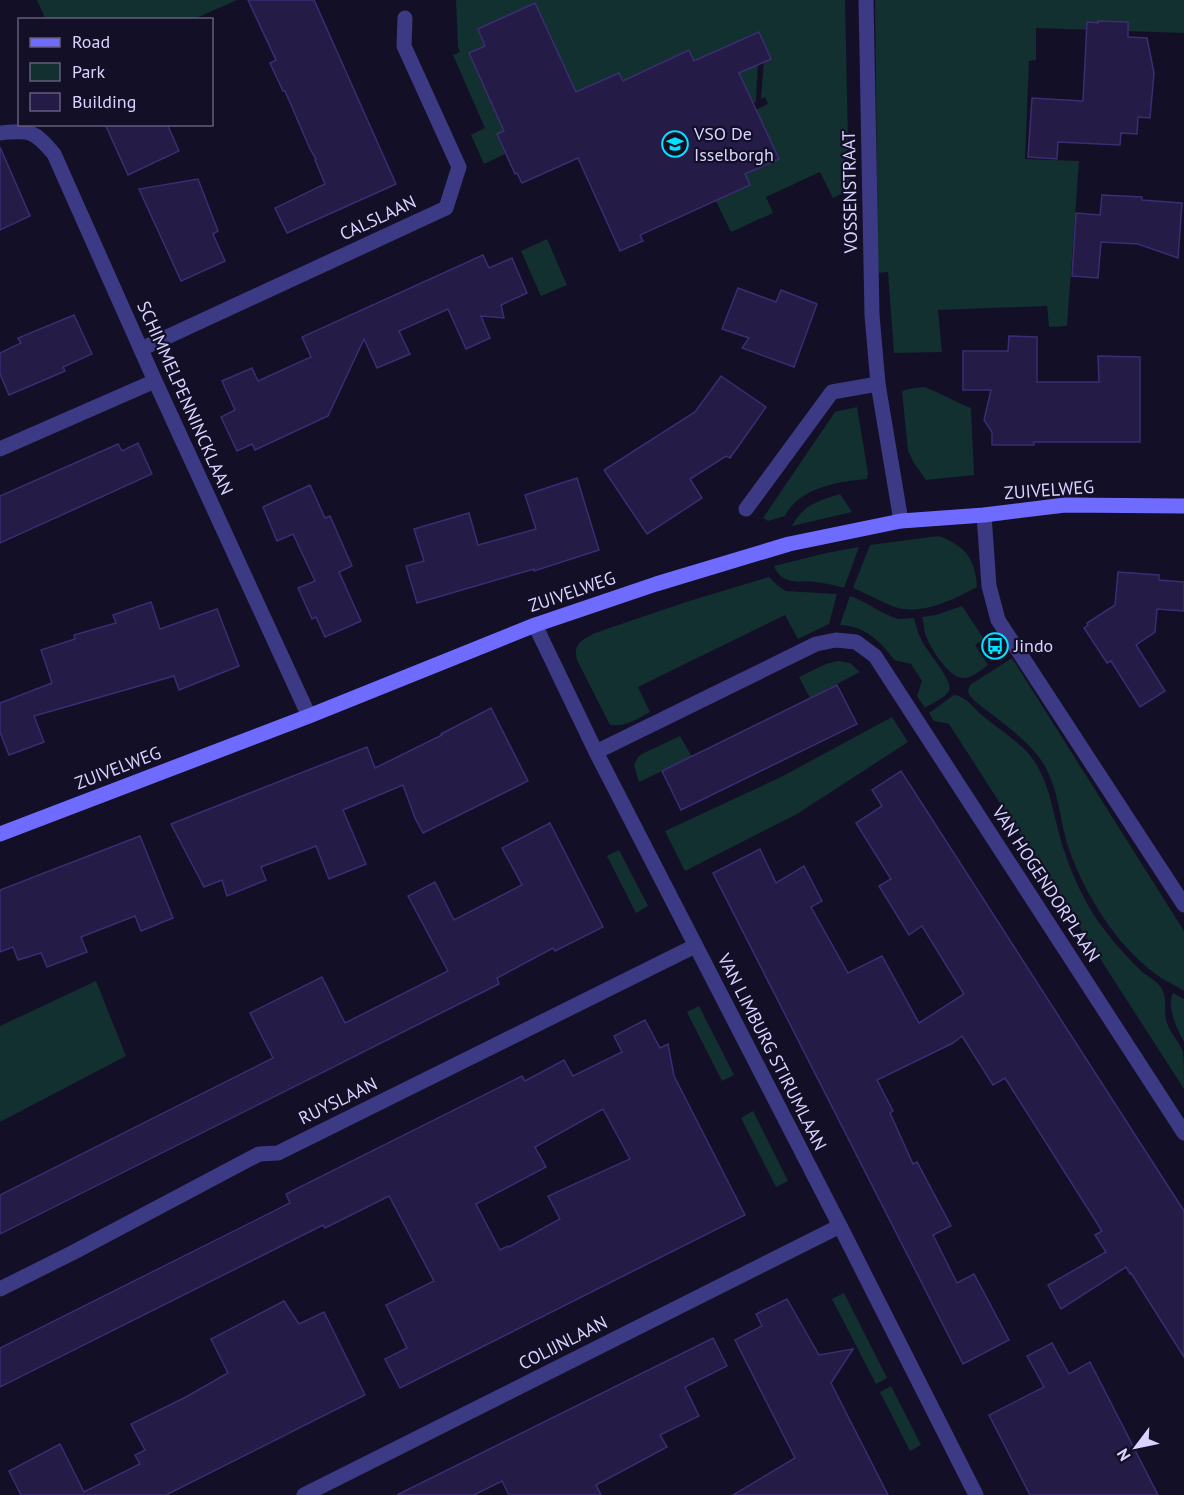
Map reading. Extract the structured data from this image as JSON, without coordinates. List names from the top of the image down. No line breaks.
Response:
{"streets":{"street":["VOSSENSTRAAT","CALSLAAN","SCHIMMELPENNINCKLAAN","ZUIVELWEG","VAN HOGENDORPLAAN","VAN LIMBURG STIRUMLAAN","RUYSLAAN","COLIJNLAAN"]},"crossings":[["VOSSENSTRAAT","ZUIVELWEG"],["CALSLAAN","SCHIMMELPENNINCKLAAN"],["SCHIMMELPENNINCKLAAN","ZUIVELWEG"],["ZUIVELWEG","VAN LIMBURG STIRUMLAAN"],["VAN HOGENDORPLAAN","VAN LIMBURG STIRUMLAAN"],["VAN LIMBURG STIRUMLAAN","RUYSLAAN"],["VAN LIMBURG STIRUMLAAN","COLIJNLAAN"]],"places":{"school or university":["VSO De Isselborgh"],"bus stop":["Jindo"]},"legend":["Road","Park","Building"],"north":"bottom left"}
